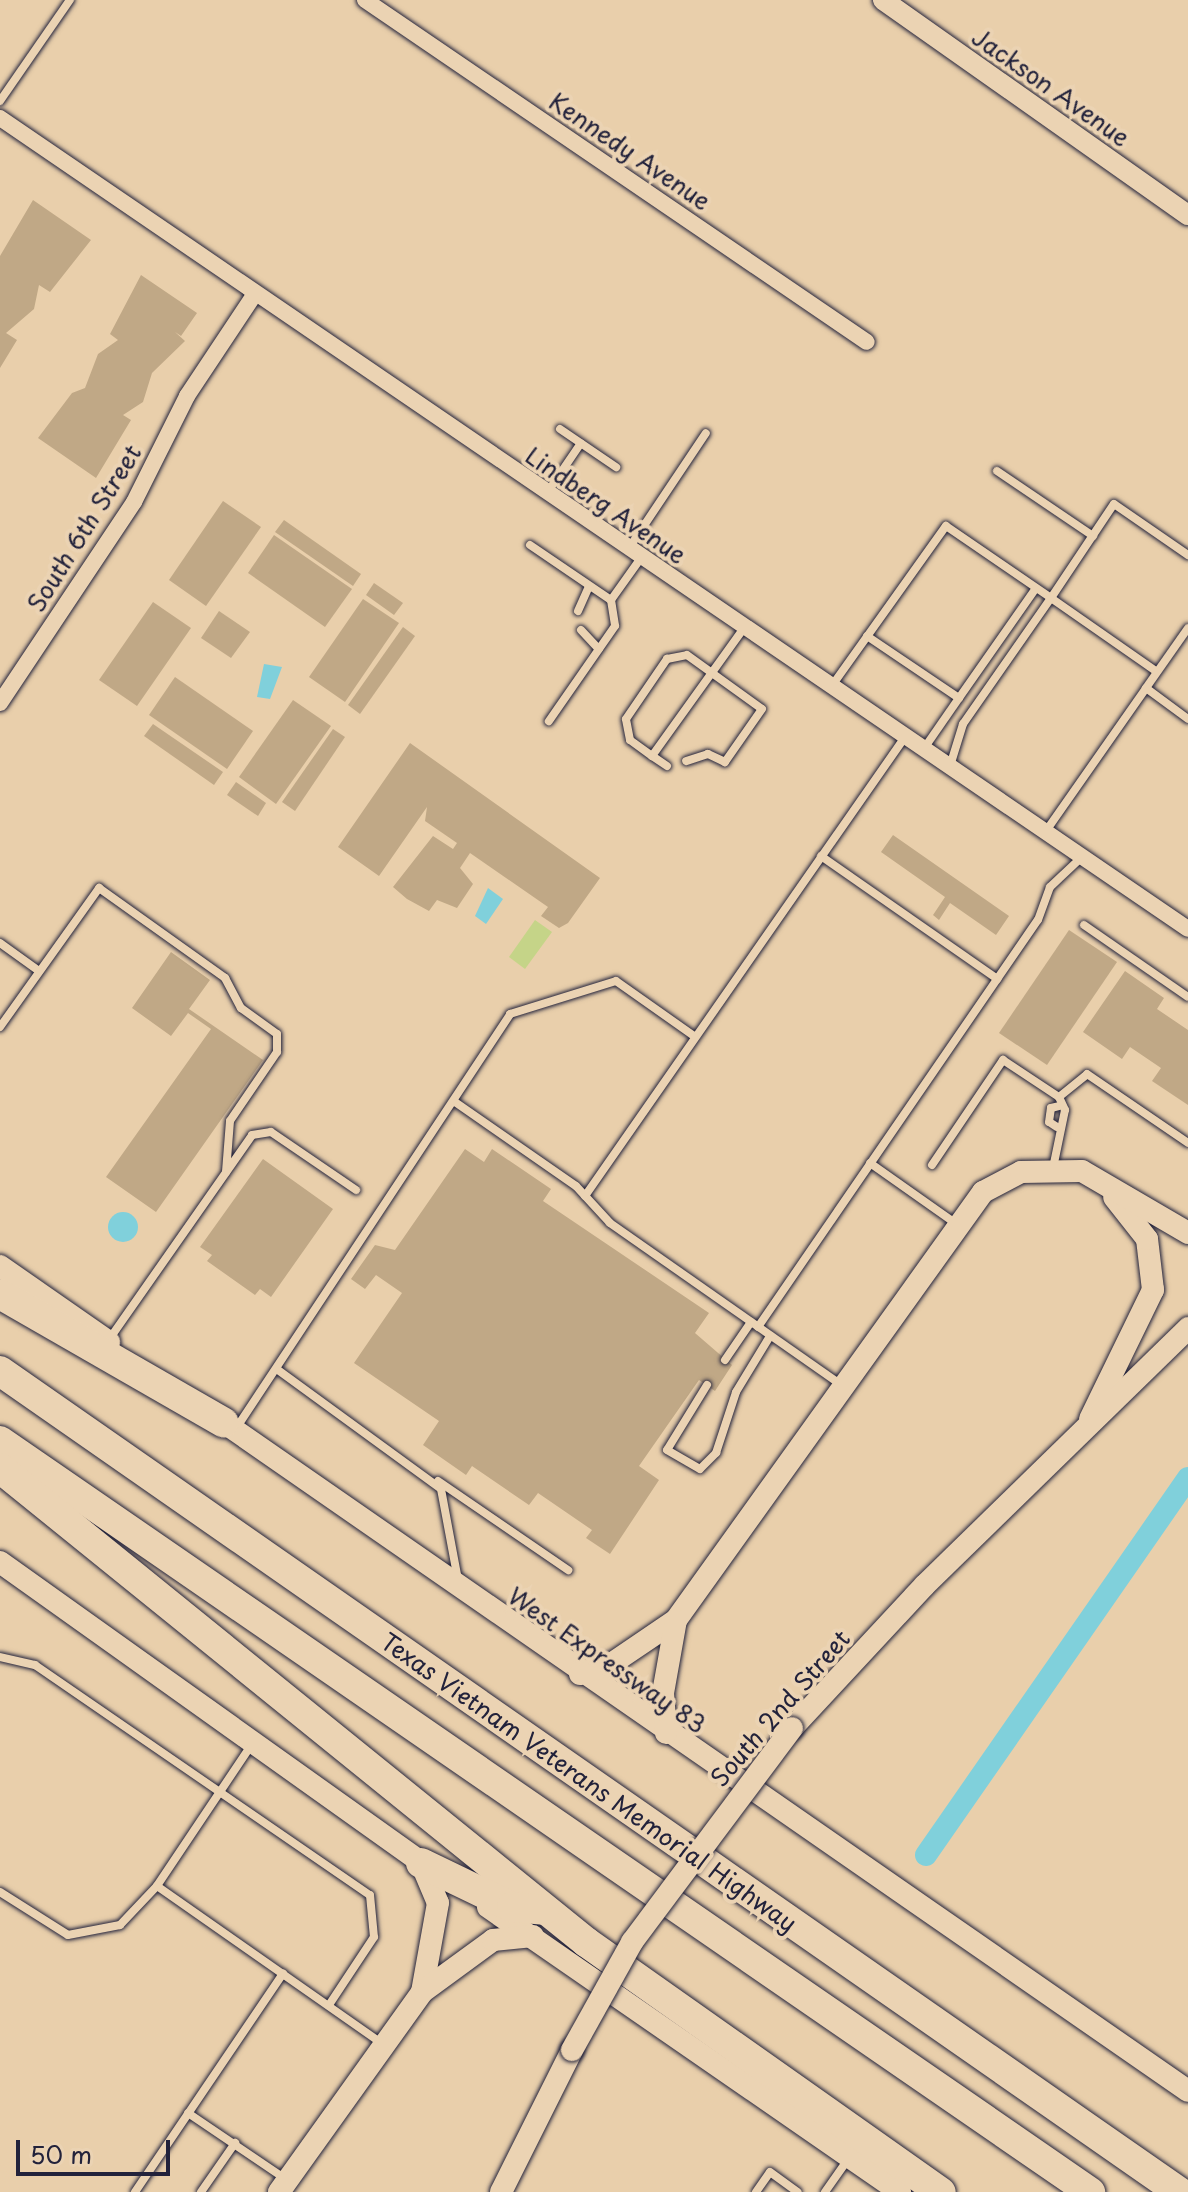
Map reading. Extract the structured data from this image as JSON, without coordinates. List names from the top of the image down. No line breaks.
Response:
{"streets":{"highway":["Texas Vietnam Veterans Memorial Highway"],"main road":["West Expressway 83","South 2nd Street"],"street":["Jackson Avenue","Kennedy Avenue","Lindberg Avenue","South 6th Street"]},"crossings":[["Lindberg Avenue","South 6th Street"]],"scale_bar":"50 m"}
